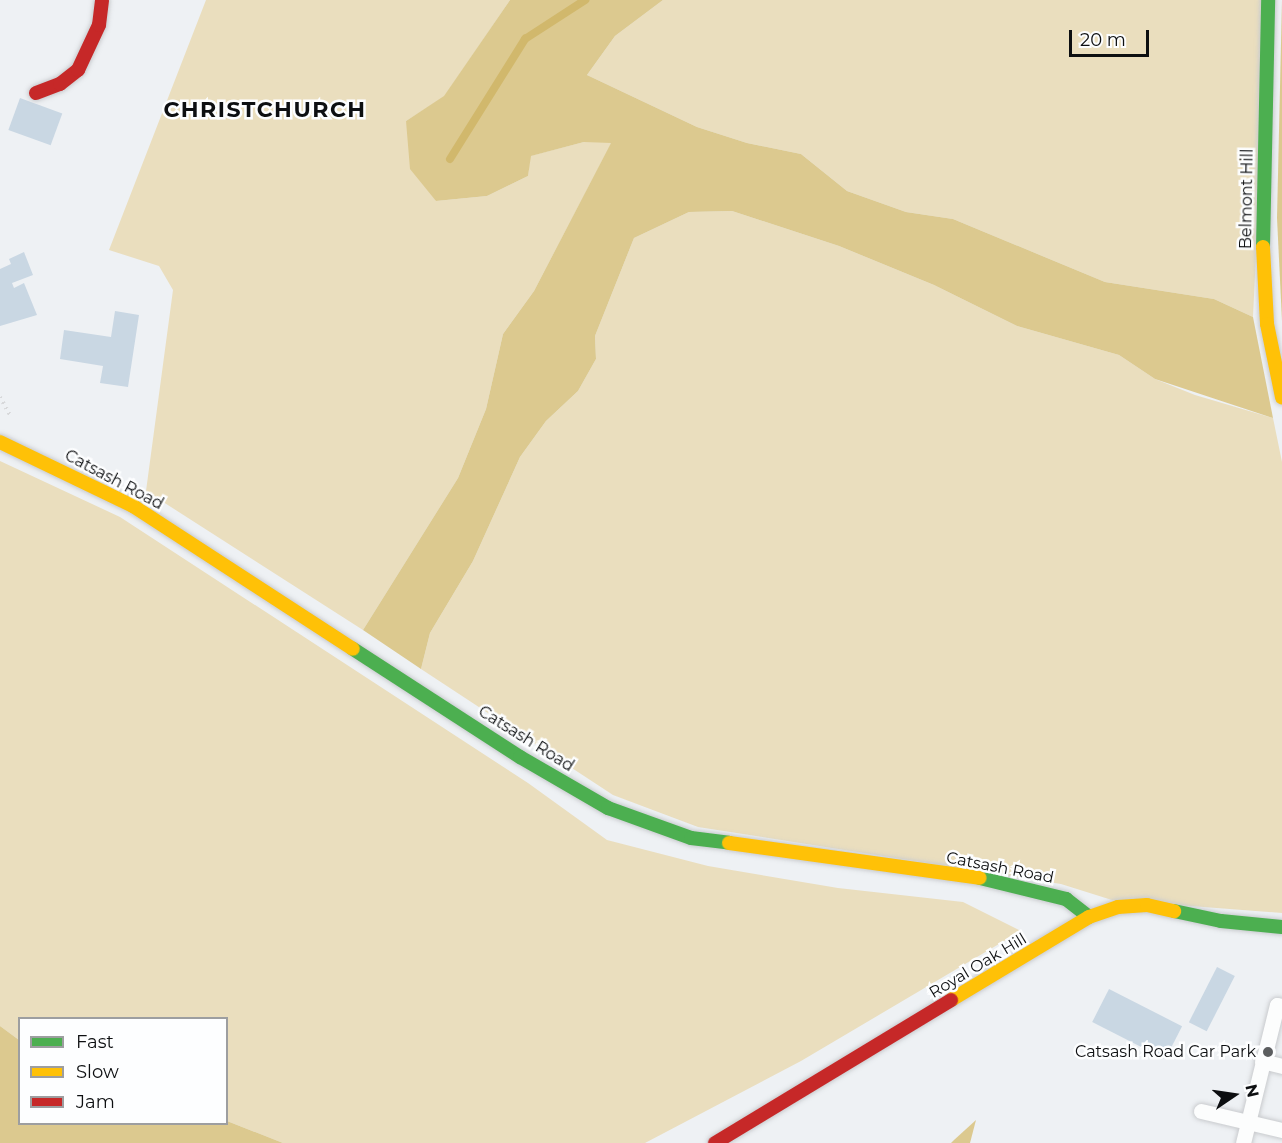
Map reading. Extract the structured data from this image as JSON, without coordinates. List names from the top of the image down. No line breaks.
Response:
{"streets":{"street":["Belmont Hill","Catsash Road","Royal Oak Hill"]},"crossings":[["Catsash Road","Royal Oak Hill"]],"districts":["CHRISTCHURCH"],"places":["Catsash Road Car Park"],"legend":["Fast","Slow","Jam"],"scale_bar":"20 m","north":"right"}
